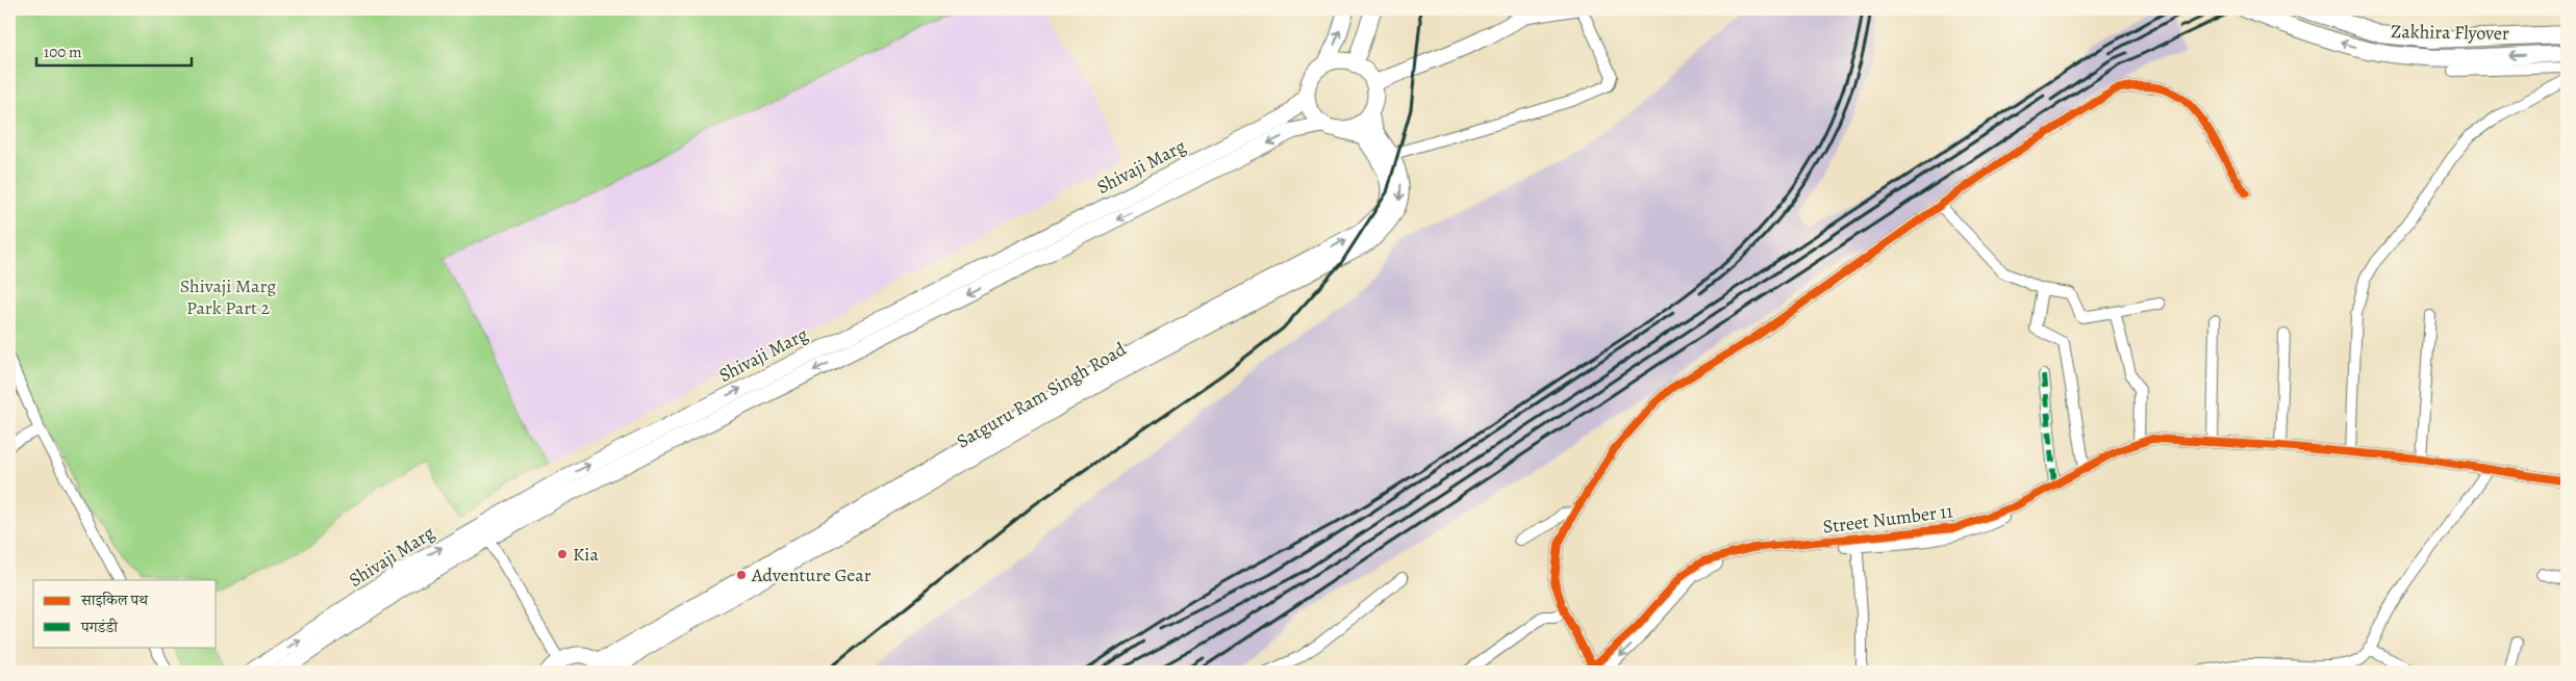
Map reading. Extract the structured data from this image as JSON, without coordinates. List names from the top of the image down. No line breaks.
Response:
{"streets":{"main road":["Zakhira Flyover","Shivaji Marg","Satguru Ram Singh Road"],"street":["Street Number 11"]},"crossings":[["Shivaji Marg","Satguru Ram Singh Road"]],"parks":["Shivaji Marg Park Part 2"],"places":["Kia","Adventure Gear"],"legend":["साइकिल पथ","पगडंडी"],"scale_bar":"100 m"}
